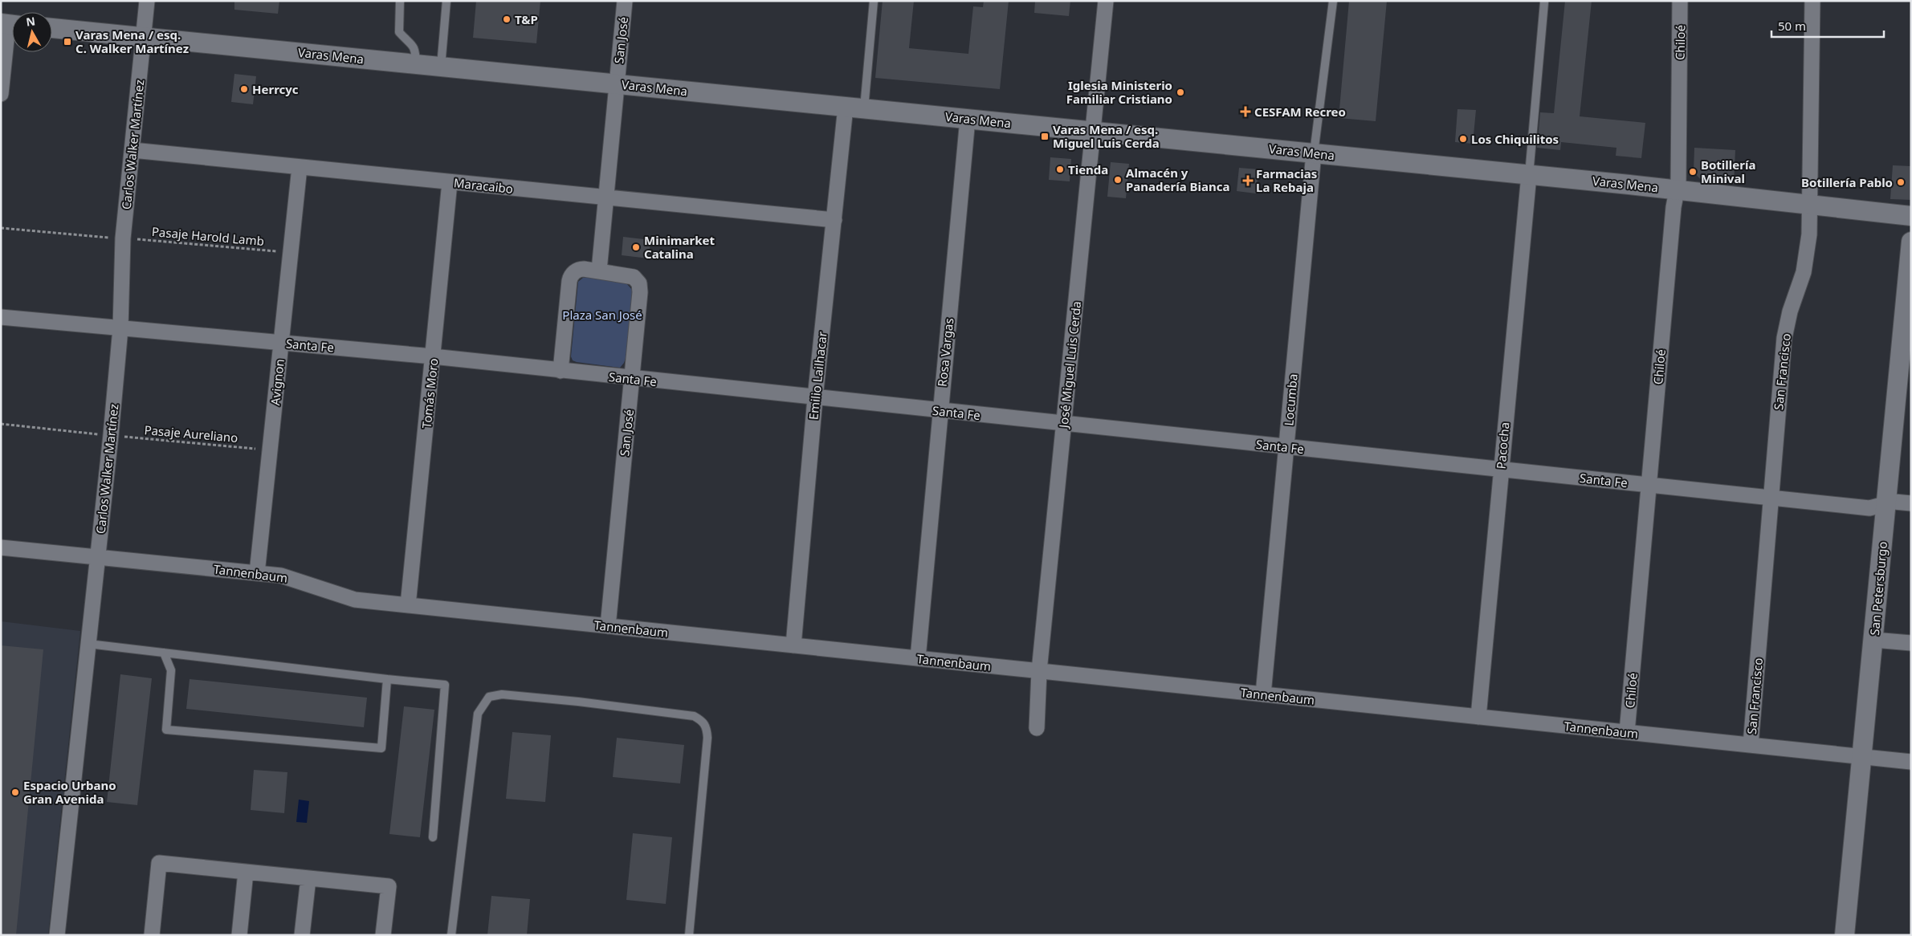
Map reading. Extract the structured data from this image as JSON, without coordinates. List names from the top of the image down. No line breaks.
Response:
{"streets":{"street":["San José","Chiloé","Varas Mena","Carlos Walker Martínez","Maracaibo","Santa Fe","Rosa Vargas","José Miguel Luis Cerda","San Francisco","Emilio Lailhacar","Avignon","Tomás Moro","Locumba","Pacocha","Tannenbaum","San Petersburgo"],"path":["Pasaje Harold Lamb","Pasaje Aureliano"]},"crossings":[["San José","Varas Mena"],["San José","Maracaibo"],["San José","Santa Fe"],["San José","Tannenbaum"],["Chiloé","Varas Mena"],["Chiloé","Santa Fe"],["Chiloé","Tannenbaum"],["Varas Mena","Carlos Walker Martínez"],["Varas Mena","Rosa Vargas"],["Varas Mena","José Miguel Luis Cerda"],["Varas Mena","San Francisco"],["Varas Mena","Emilio Lailhacar"],["Varas Mena","Locumba"],["Varas Mena","Pacocha"],["Carlos Walker Martínez","Maracaibo"],["Carlos Walker Martínez","Pasaje Harold Lamb"],["Carlos Walker Martínez","Santa Fe"],["Carlos Walker Martínez","Pasaje Aureliano"],["Carlos Walker Martínez","Tannenbaum"],["Maracaibo","Emilio Lailhacar"],["Maracaibo","Avignon"],["Maracaibo","Tomás Moro"],["Pasaje Harold Lamb","Avignon"],["Santa Fe","Rosa Vargas"],["Santa Fe","José Miguel Luis Cerda"],["Santa Fe","San Francisco"],["Santa Fe","Emilio Lailhacar"],["Santa Fe","Avignon"],["Santa Fe","Tomás Moro"],["Santa Fe","Locumba"],["Santa Fe","Pacocha"],["Santa Fe","San Petersburgo"],["Rosa Vargas","Tannenbaum"],["José Miguel Luis Cerda","Tannenbaum"],["San Francisco","Tannenbaum"],["Emilio Lailhacar","Tannenbaum"],["Avignon","Pasaje Aureliano"],["Avignon","Tannenbaum"],["Tomás Moro","Tannenbaum"],["Locumba","Tannenbaum"],["Pacocha","Tannenbaum"],["Tannenbaum","San Petersburgo"]],"parks":["Plaza San José"],"places":{"other":["T&P","Herrcyc","Iglesia Ministerio Familiar Cristiano","Los Chiquilitos","Tienda","Botillería Minival","Almacén y Panadería Bianca","Botillería Pablo","Minimarket Catalina","Espacio Urbano Gran Avenida"],"transit":["Varas Mena / esq. C. Walker Martínez","Varas Mena / esq. Miguel Luis Cerda"],"health":["CESFAM Recreo","Farmacias La Rebaja"]},"scale_bar":"50 m","north":"top"}
